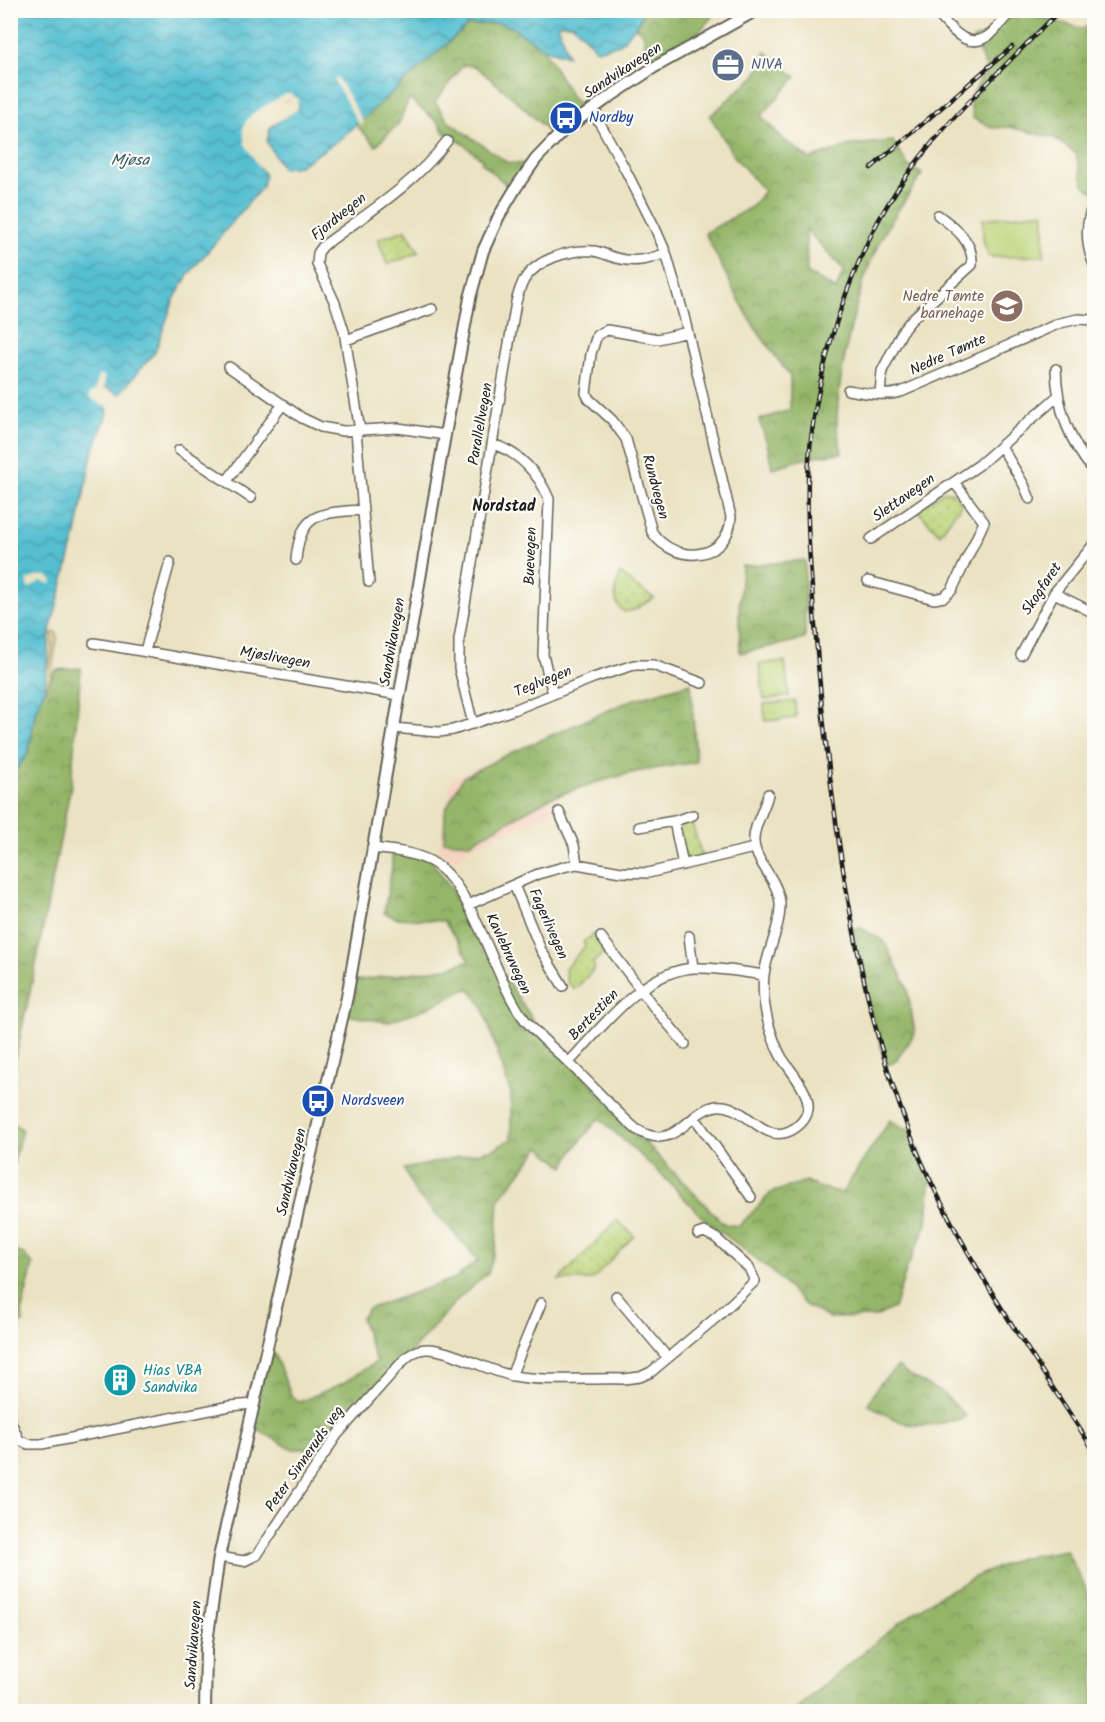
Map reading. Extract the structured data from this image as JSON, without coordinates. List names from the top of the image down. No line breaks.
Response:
{"streets":{"main road":["Sandvikavegen"],"street":["Fjordvegen","Nedre Tømte","Parallellvegen","Rundvegen","Slettavegen","Buevegen","Skogfaret","Mjøslivegen","Teglvegen","Fagerlivegen","Kavlebruvegen","Bertestien","Peter Sinneruds veg"]},"crossings":[["Sandvikavegen","Rundvegen"],["Sandvikavegen","Mjøslivegen"],["Sandvikavegen","Teglvegen"],["Sandvikavegen","Kavlebruvegen"],["Sandvikavegen","Peter Sinneruds veg"],["Parallellvegen","Rundvegen"],["Parallellvegen","Buevegen"],["Parallellvegen","Teglvegen"],["Buevegen","Teglvegen"],["Fagerlivegen","Kavlebruvegen"],["Kavlebruvegen","Bertestien"]],"districts":["Nordstad"],"water":["Mjøsa"],"places":{"office":["NIVA"],"bus stop":["Nordby","Nordsveen"],"school or university":["Nedre Tømte barnehage"],"building":["Hias VBA Sandvika"]}}
